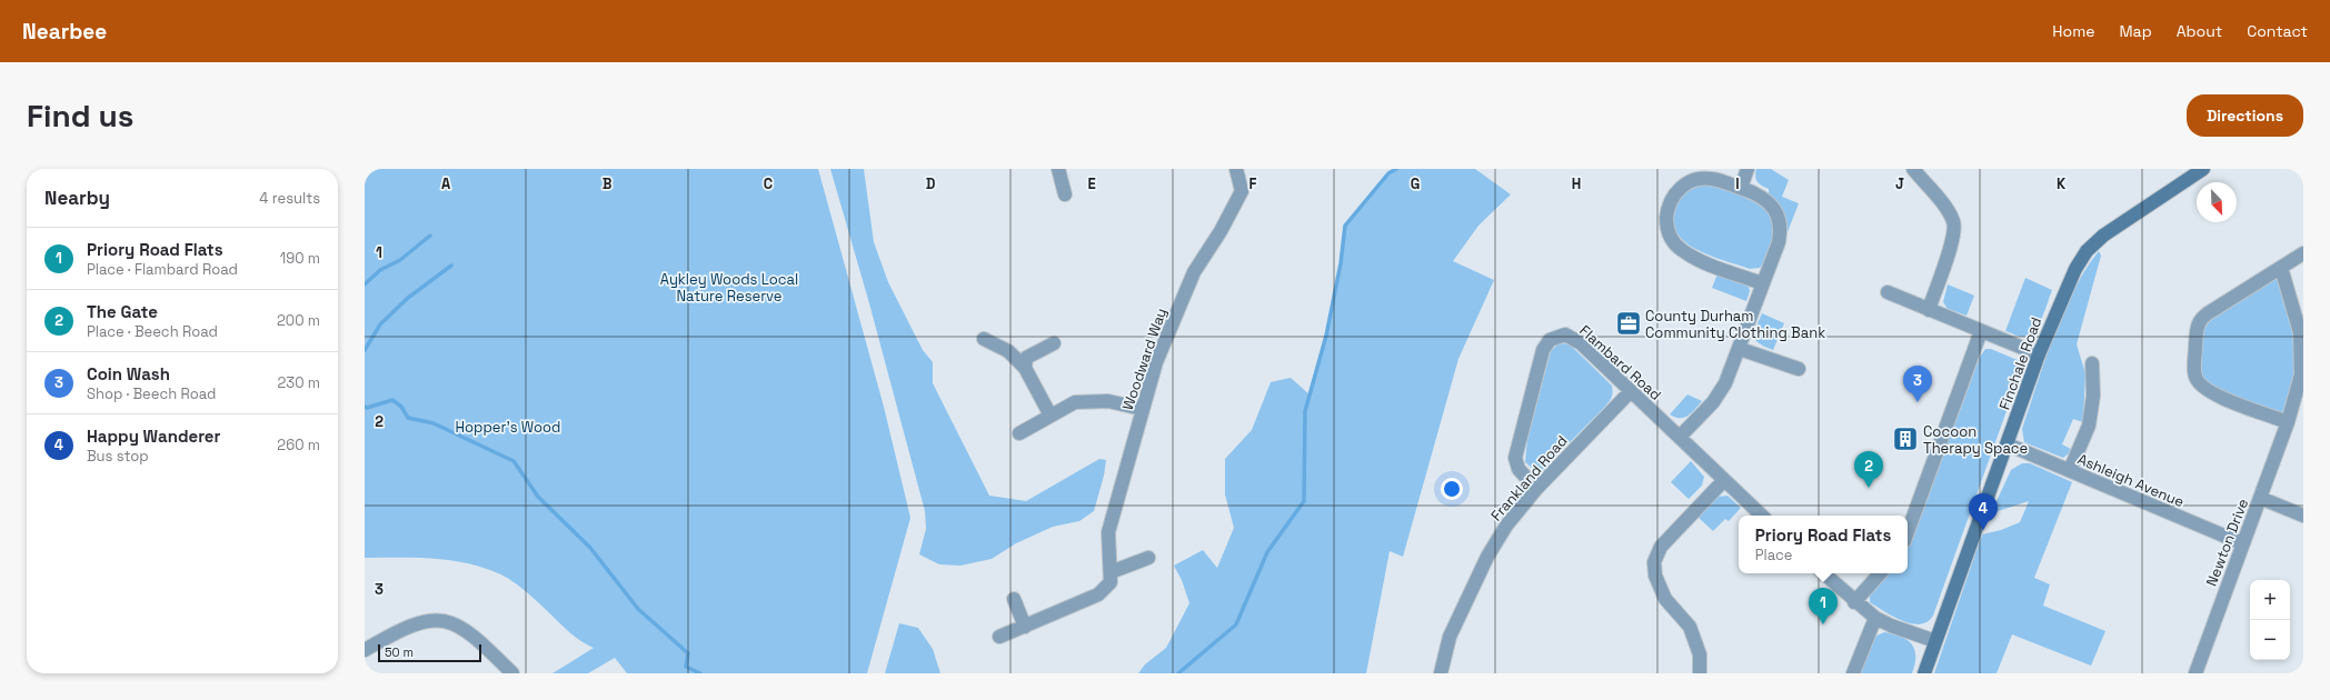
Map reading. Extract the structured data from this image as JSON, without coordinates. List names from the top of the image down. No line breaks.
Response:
{"streets":{"street":["Woodward Way","Flambard Road","Finchale Road","Frankland Road","Ashleigh Avenue","Newton Drive"]},"crossings":[["Flambard Road","Frankland Road"],["Finchale Road","Ashleigh Avenue"],["Ashleigh Avenue","Newton Drive"]],"parks":["Aykley Woods Local Nature Reserve","Hopper's Wood"],"places":{"office":["County Durham Community Clothing Bank"],"building":["Cocoon Therapy Space"]},"scale_bar":"50 m","north":"bottom right","page":{"header":"Nearbee","nav":["Home","Map","About","Contact"],"buttons":"Directions","title":"Find us","heading":["Nearby","4 results"],"list":[{"mark":"1","name":"Priory Road Flats","note":"Place · Flambard Road","value":"190 m"},{"mark":"2","name":"The Gate","note":"Place · Beech Road","value":"200 m"},{"mark":"3","name":"Coin Wash","note":"Shop · Beech Road","value":"230 m"},{"mark":"4","name":"Happy Wanderer","note":"Bus stop","value":"260 m"}],"pins":["3","2","4","1"],"popup":["Priory Road Flats","Place"],"map_buttons":["+","−"],"scale":"50 m"},"grid":{"columns":["A","B","C","D","E","F","G","H","I","J","K"],"rows":["1","2","3"]}}
